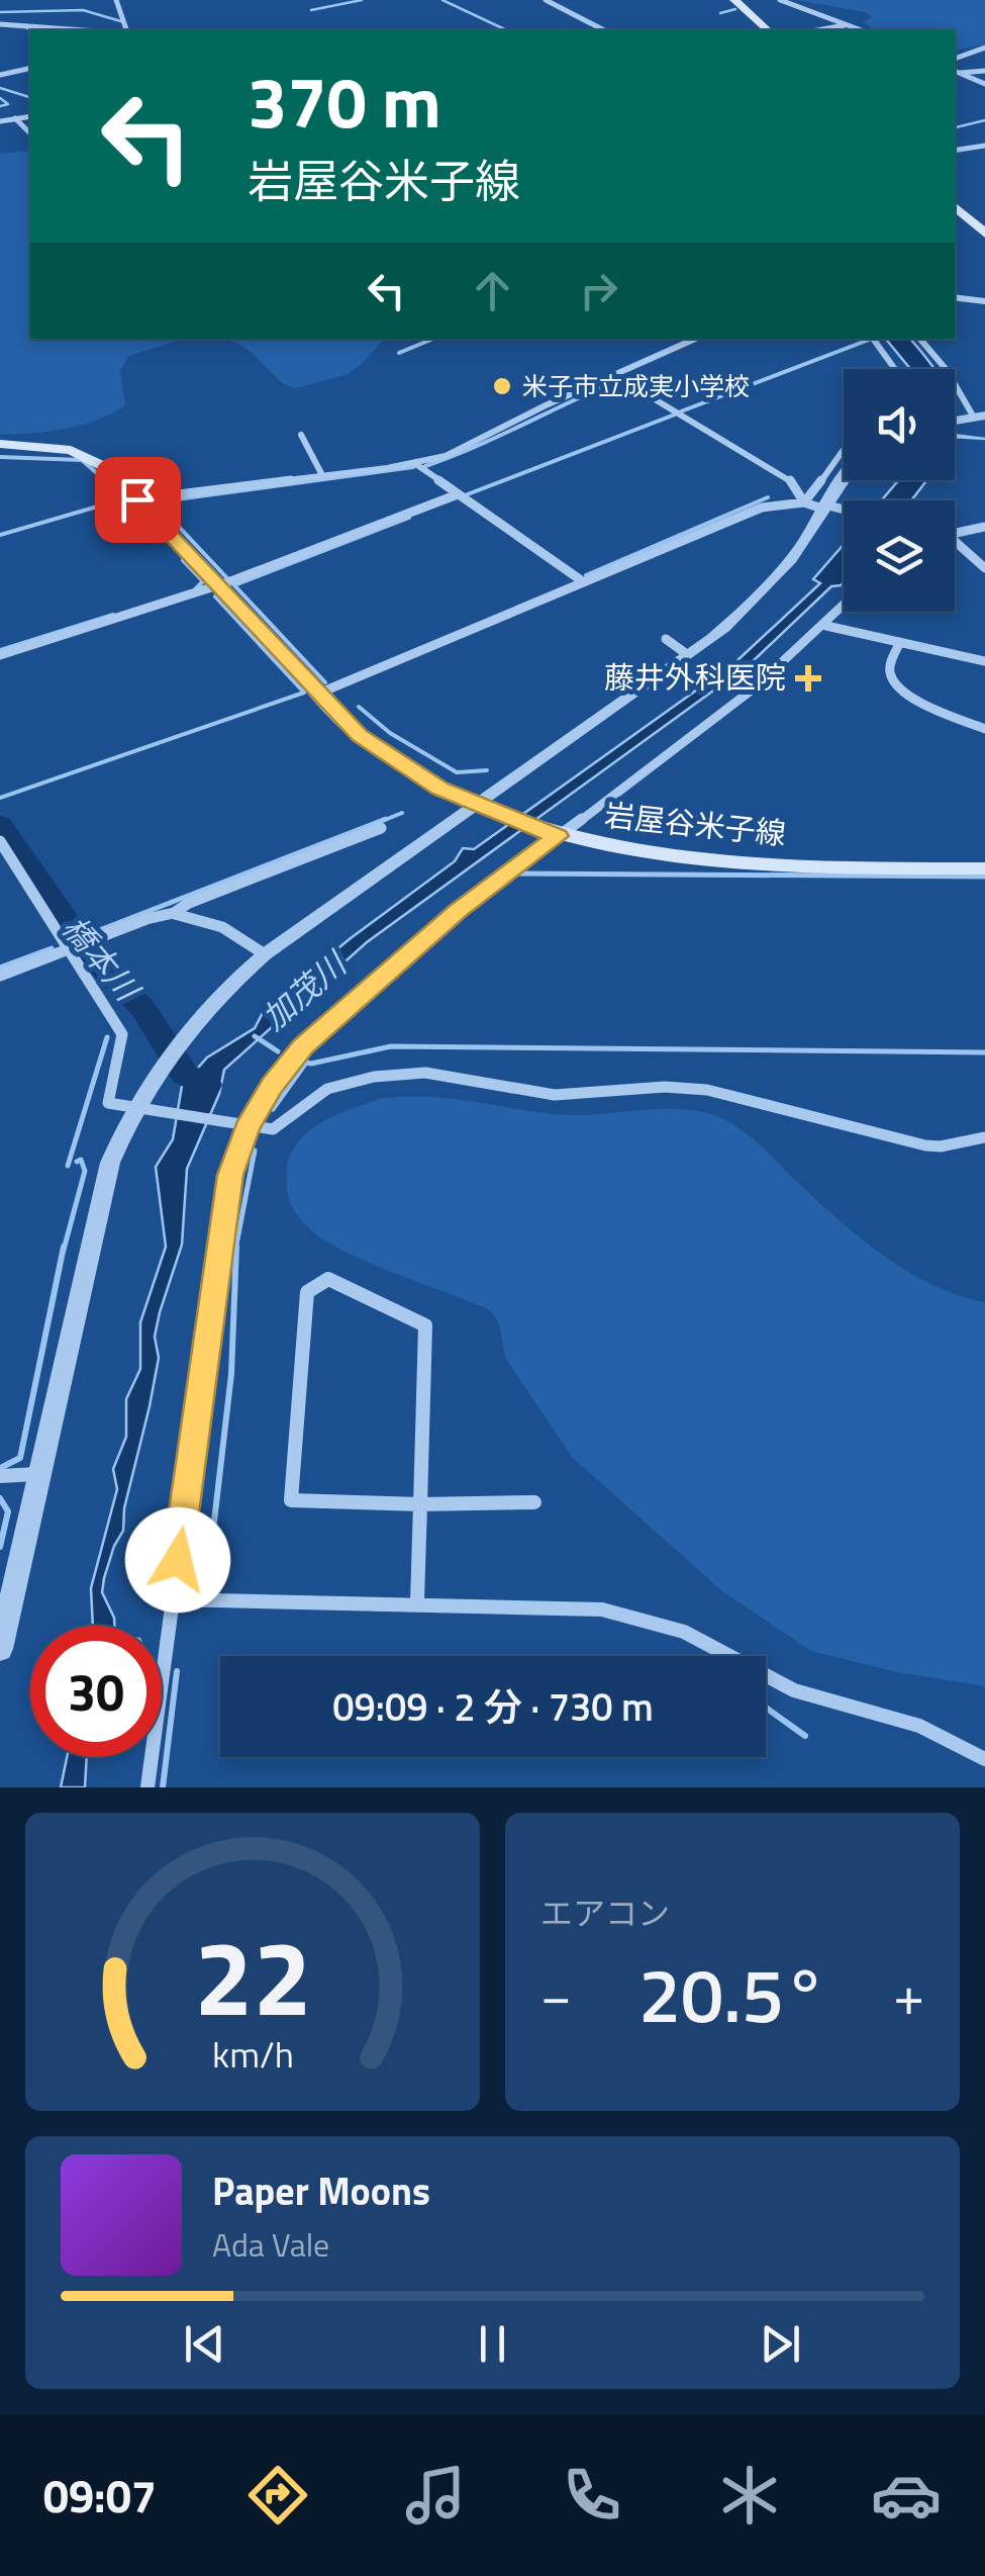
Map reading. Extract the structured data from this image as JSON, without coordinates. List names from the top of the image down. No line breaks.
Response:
{"streets":{"main road":["岩屋谷米子線"]},"water":["橋本川","加茂川"],"places":{"other":["米子市立成実小学校"],"health":["藤井外科医院"]},"page":{"turn":["370 m","岩屋谷米子線"],"limit":"30","trip":"09:09 · 2 分 · 730 m","tile":"エアコン","heat":["−","20.5°","+"],"song":["Paper Moons","Ada Vale"],"tabs":"09:07","gauge":["22","km/h"]}}
